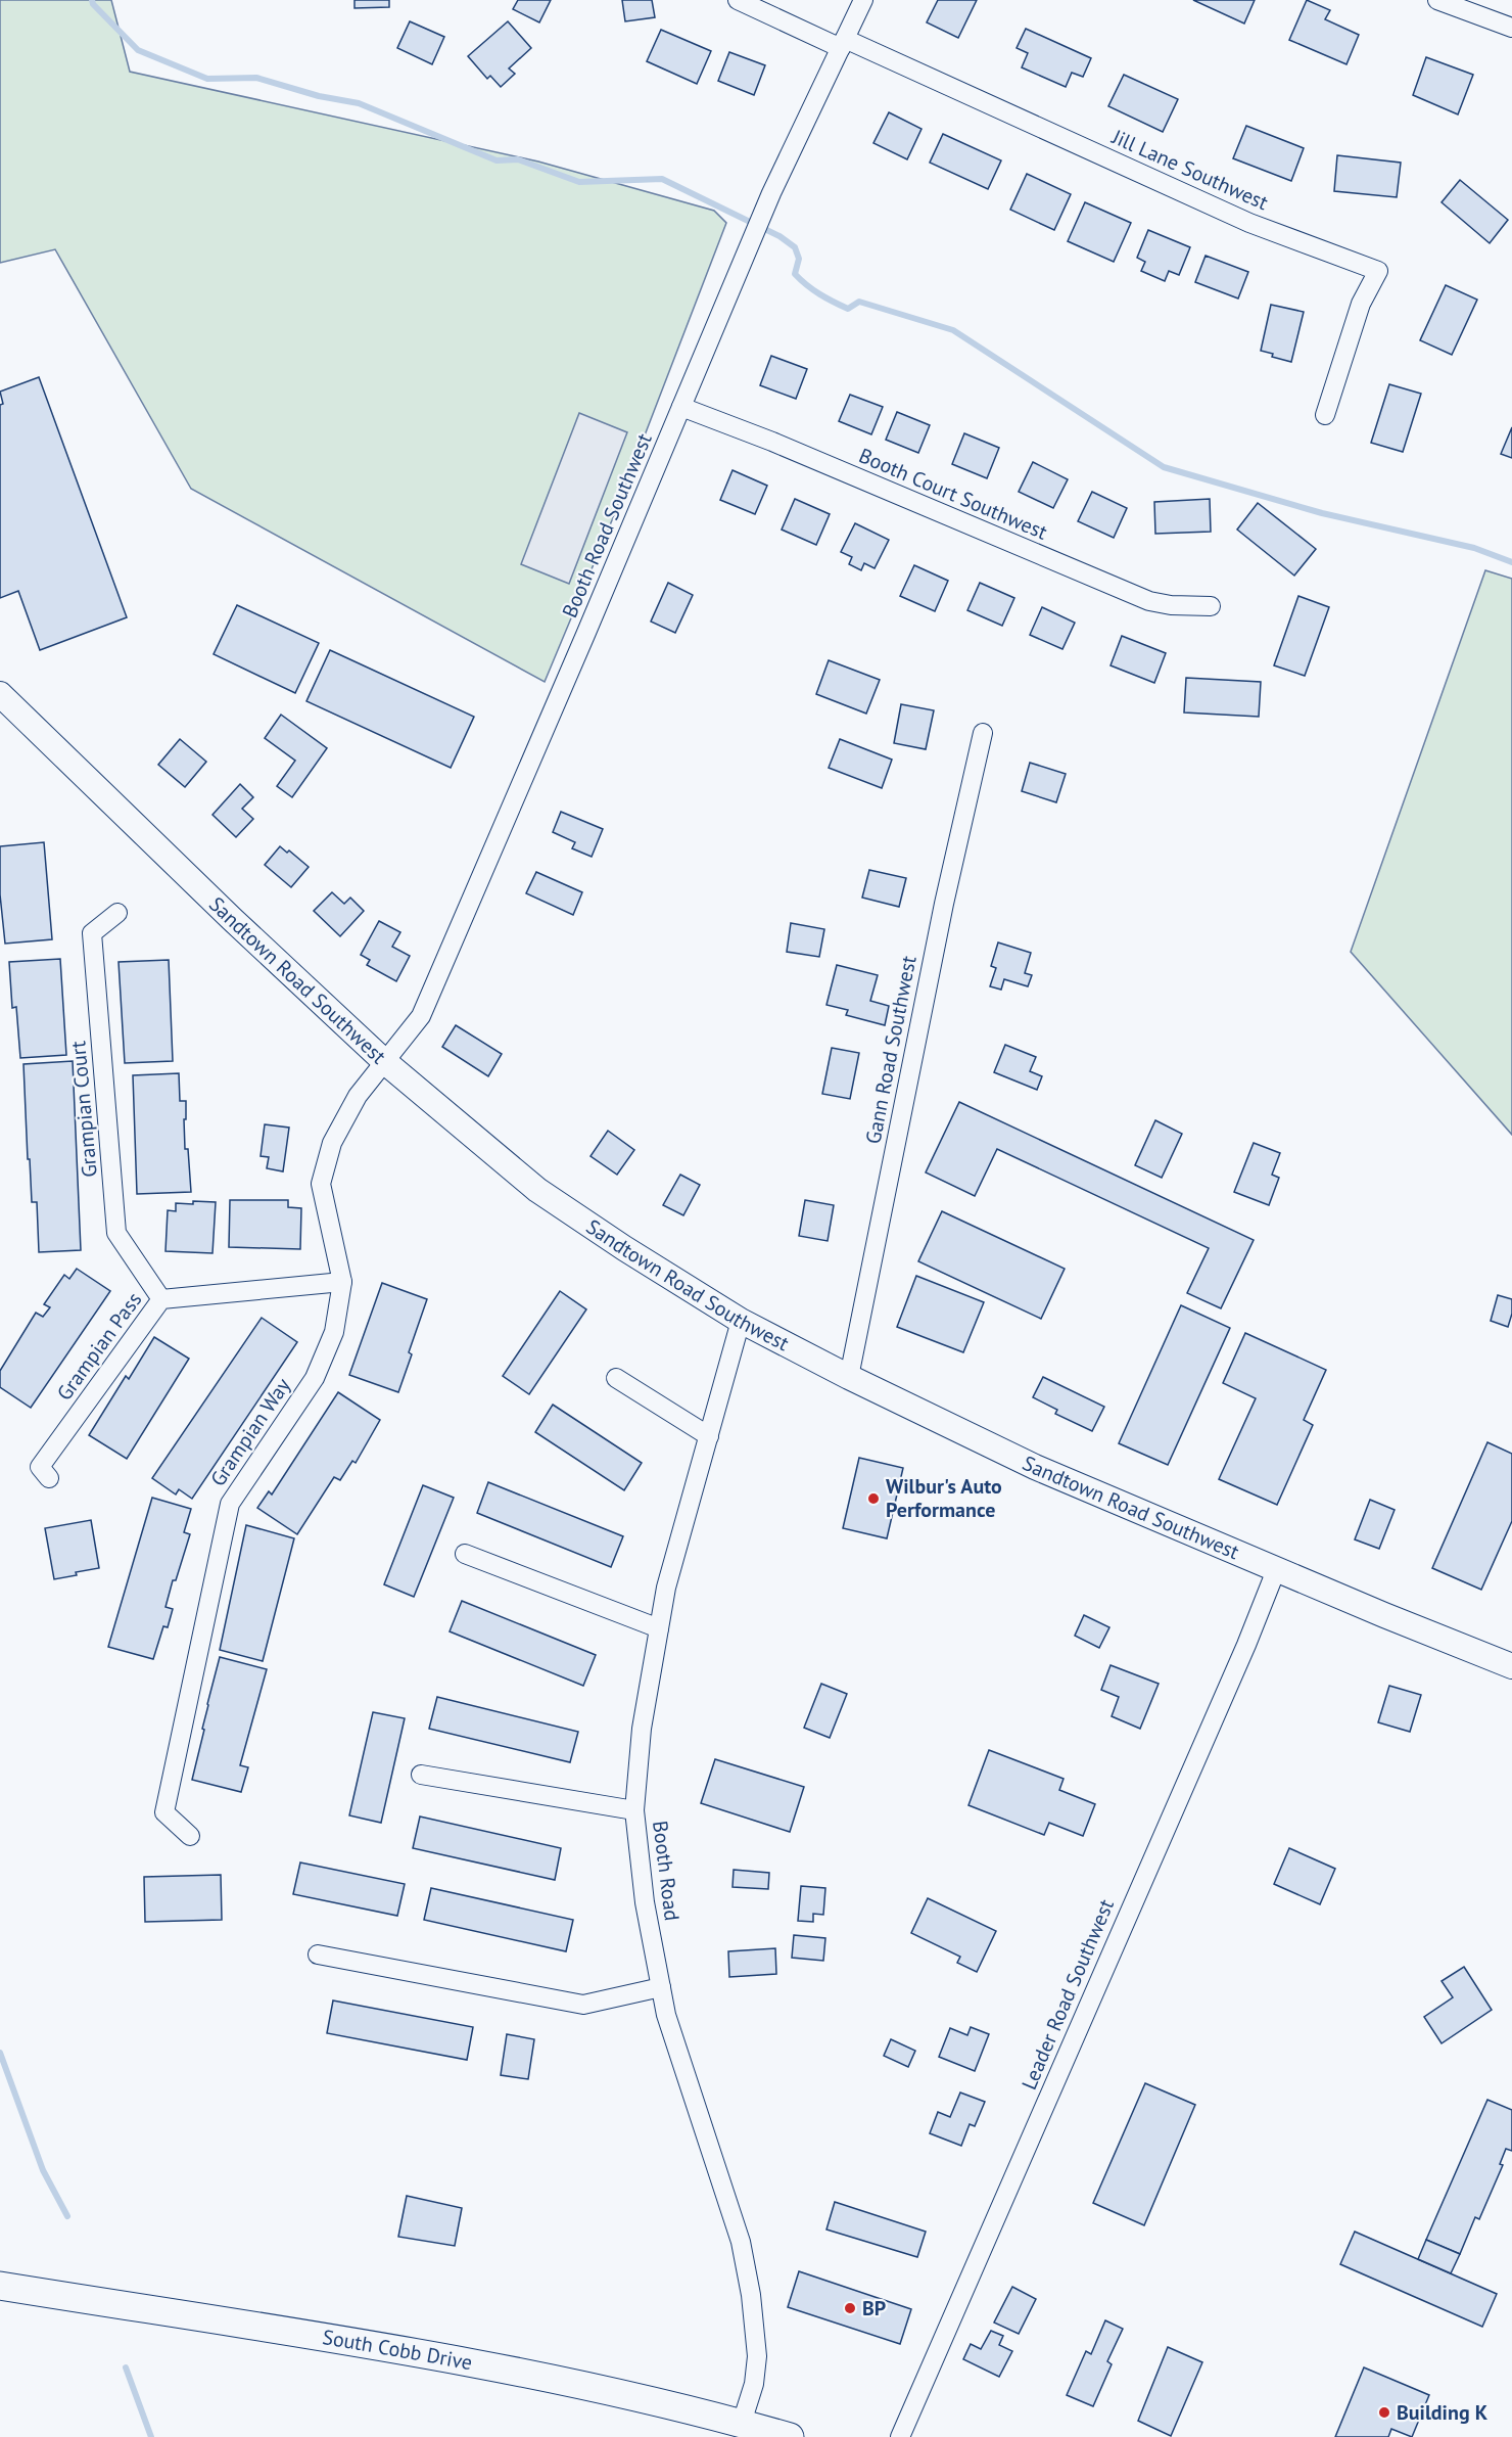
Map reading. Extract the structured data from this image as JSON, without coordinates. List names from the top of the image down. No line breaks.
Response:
{"streets":{"main road":["South Cobb Drive"],"street":["Jill Lane Southwest","Booth Court Southwest","Booth Road Southwest","Sandtown Road Southwest","Gann Road Southwest","Grampian Court","Grampian Pass","Grampian Way","Booth Road","Leader Road Southwest"]},"crossings":[["Jill Lane Southwest","Booth Road Southwest"],["Booth Court Southwest","Booth Road Southwest"],["Booth Road Southwest","Sandtown Road Southwest"],["Booth Road Southwest","Grampian Way"],["Sandtown Road Southwest","Gann Road Southwest"],["Sandtown Road Southwest","Grampian Way"],["Sandtown Road Southwest","Booth Road"],["Sandtown Road Southwest","Leader Road Southwest"],["Grampian Court","Grampian Pass"],["Grampian Pass","Grampian Way"],["Booth Road","South Cobb Drive"]],"places":["Wilbur's Auto Performance","BP","Building K"]}
